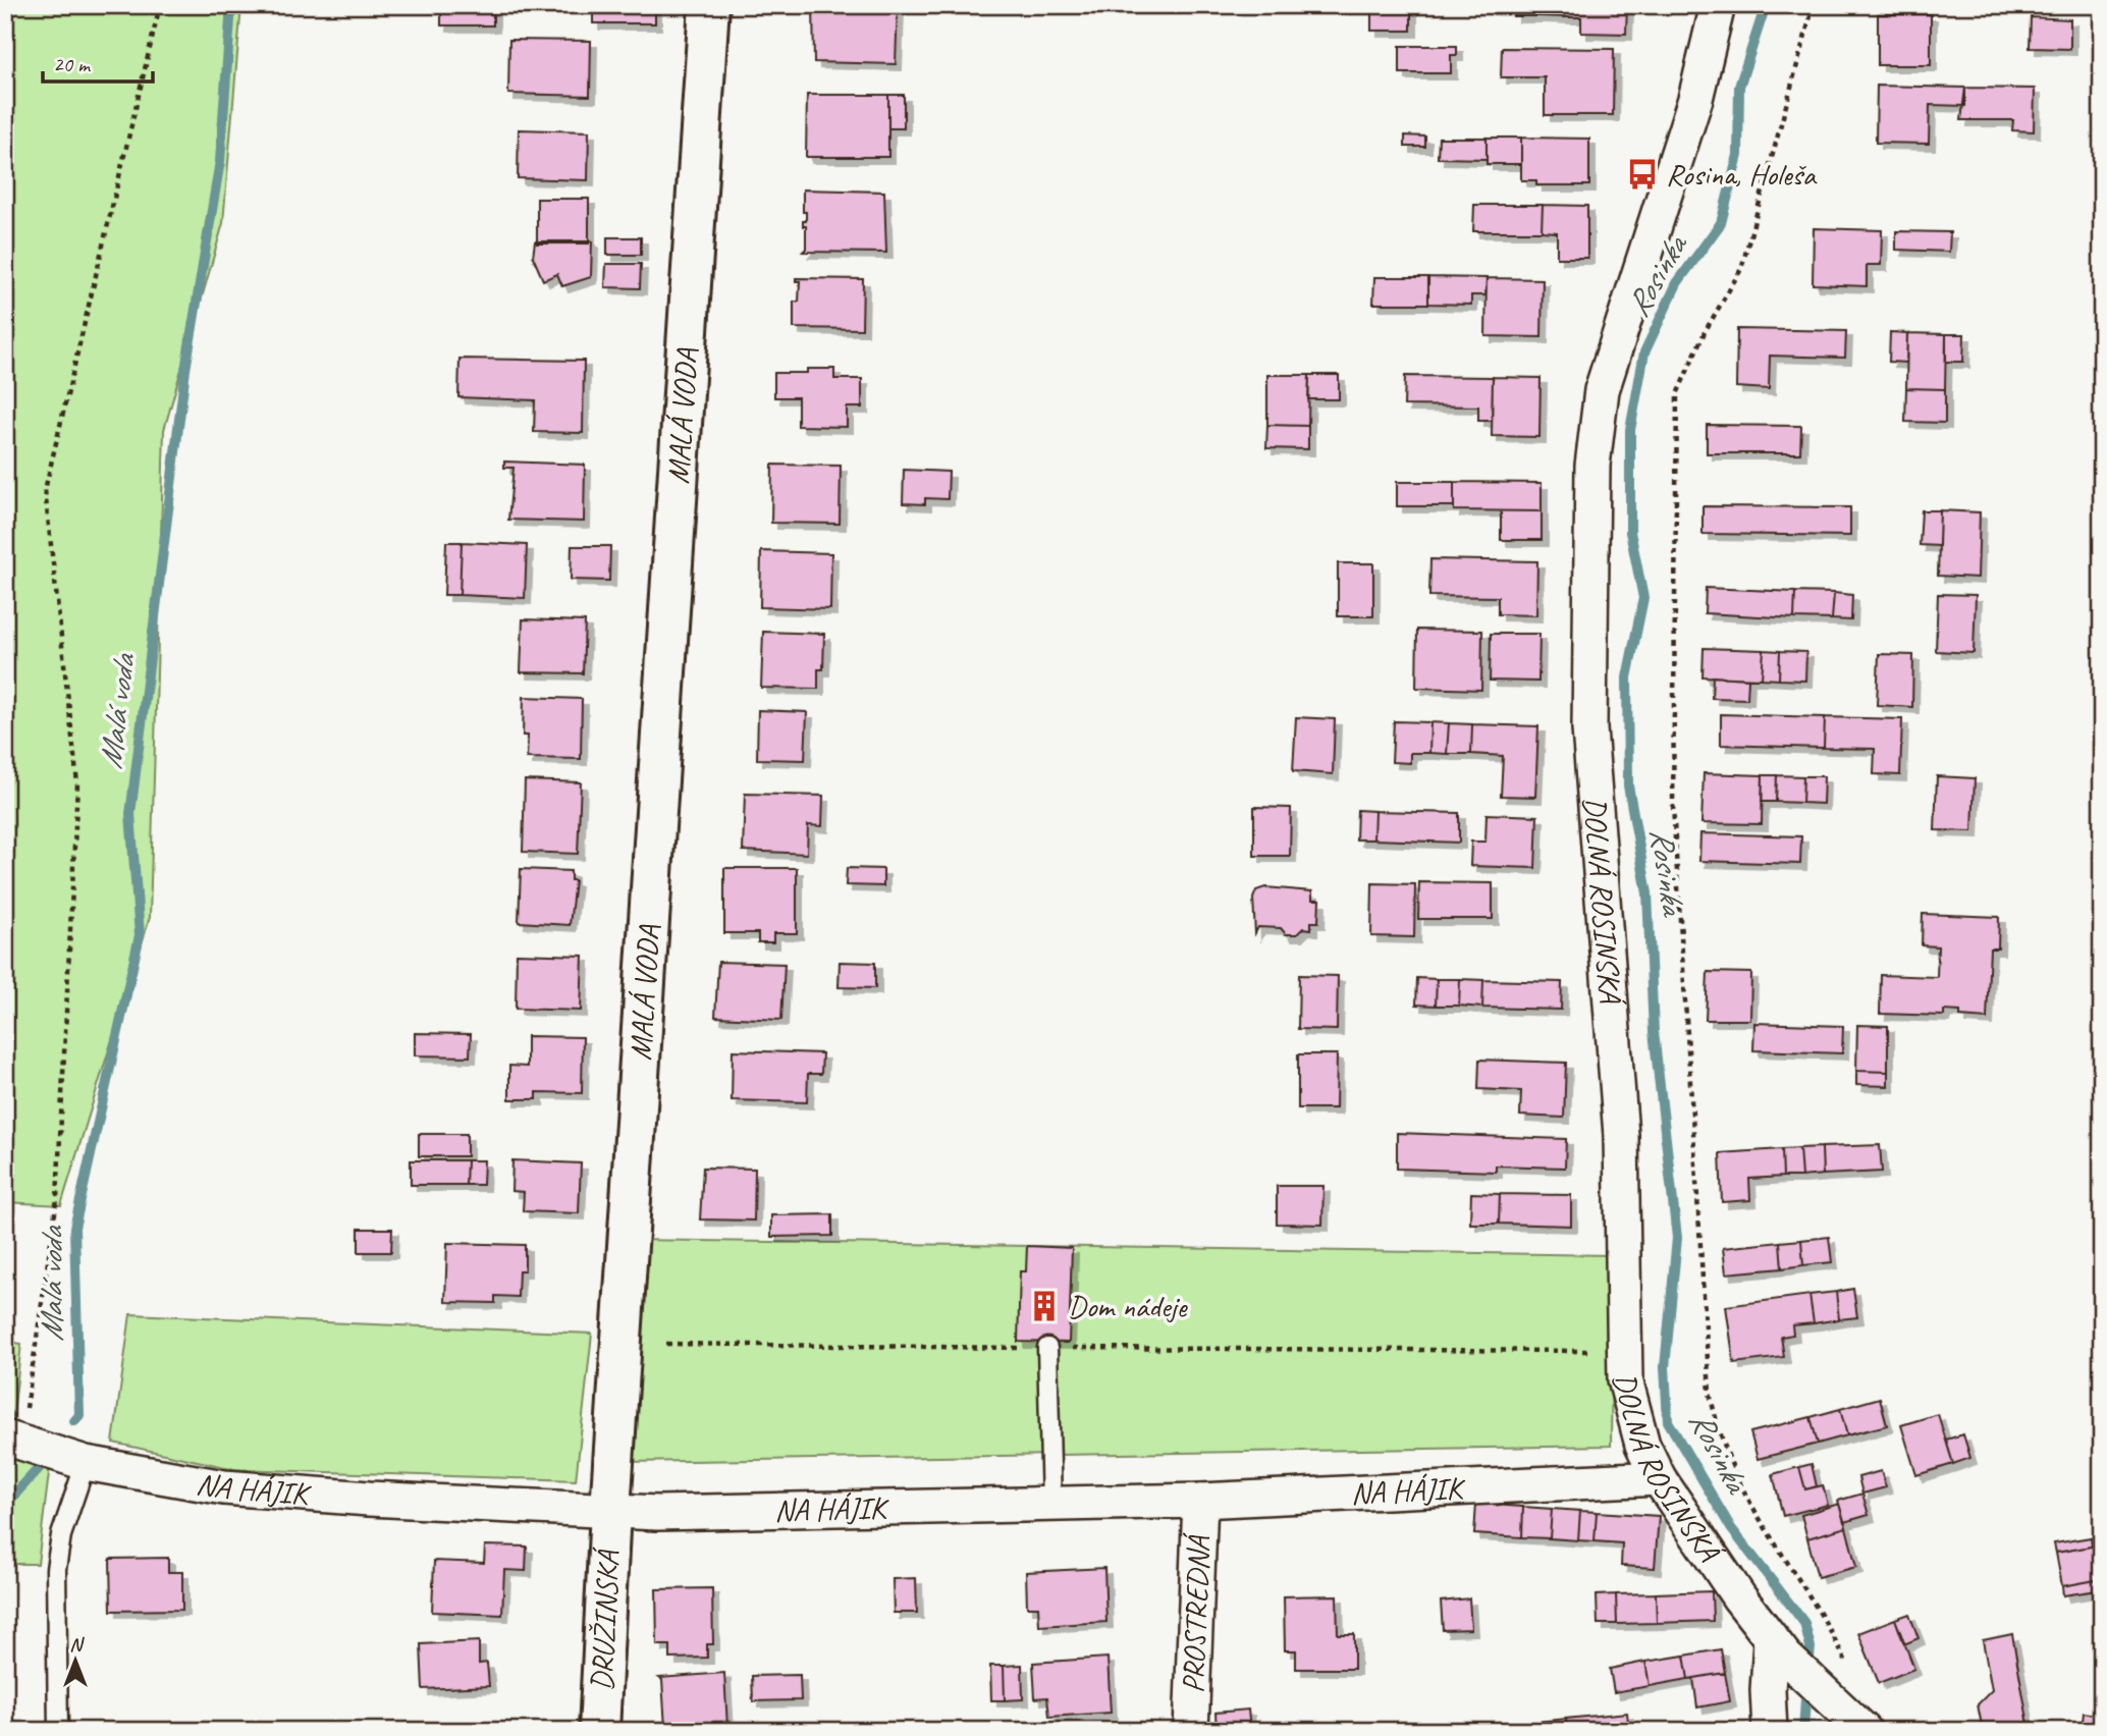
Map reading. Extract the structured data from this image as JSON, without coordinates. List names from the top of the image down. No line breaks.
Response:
{"streets":{"street":["MALÁ VODA","DOLNÁ ROSINSKÁ","NA HÁJIK","PROSTREDNÁ","DRUŽINSKÁ"]},"crossings":[["MALÁ VODA","NA HÁJIK"],["MALÁ VODA","DRUŽINSKÁ"],["DOLNÁ ROSINSKÁ","NA HÁJIK"],["NA HÁJIK","PROSTREDNÁ"],["NA HÁJIK","DRUŽINSKÁ"]],"water":["Rosinka","Malá voda"],"places":{"bus stop":["Rosina, Holeša"],"building":["Dom nádeje"]},"scale_bar":"20 m","north":"top"}
